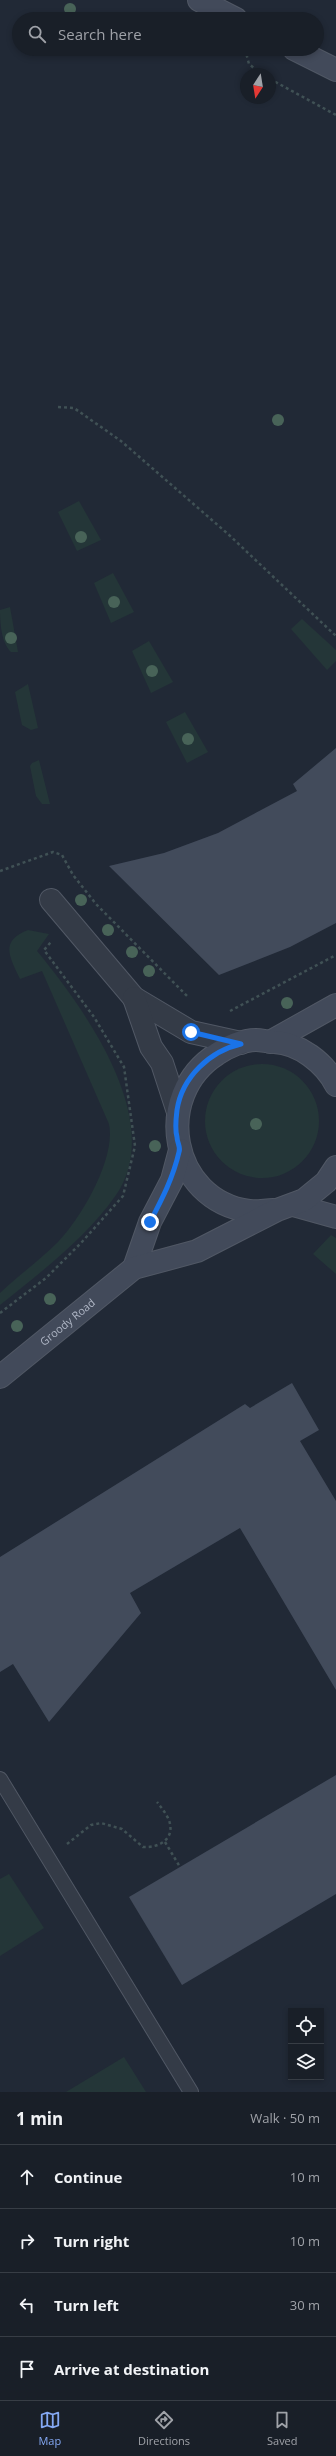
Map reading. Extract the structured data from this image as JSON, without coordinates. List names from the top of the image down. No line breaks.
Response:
{"streets":{"street":["Groody Road"]},"north":"bottom","page":{"search":"Search here","heading":["1 min","Walk · 50 m"],"list":[["Continue","10 m"],["Turn right","10 m"],["Turn left","30 m"],"Arrive at destination"],"nav":["Map","Directions","Saved"]}}
